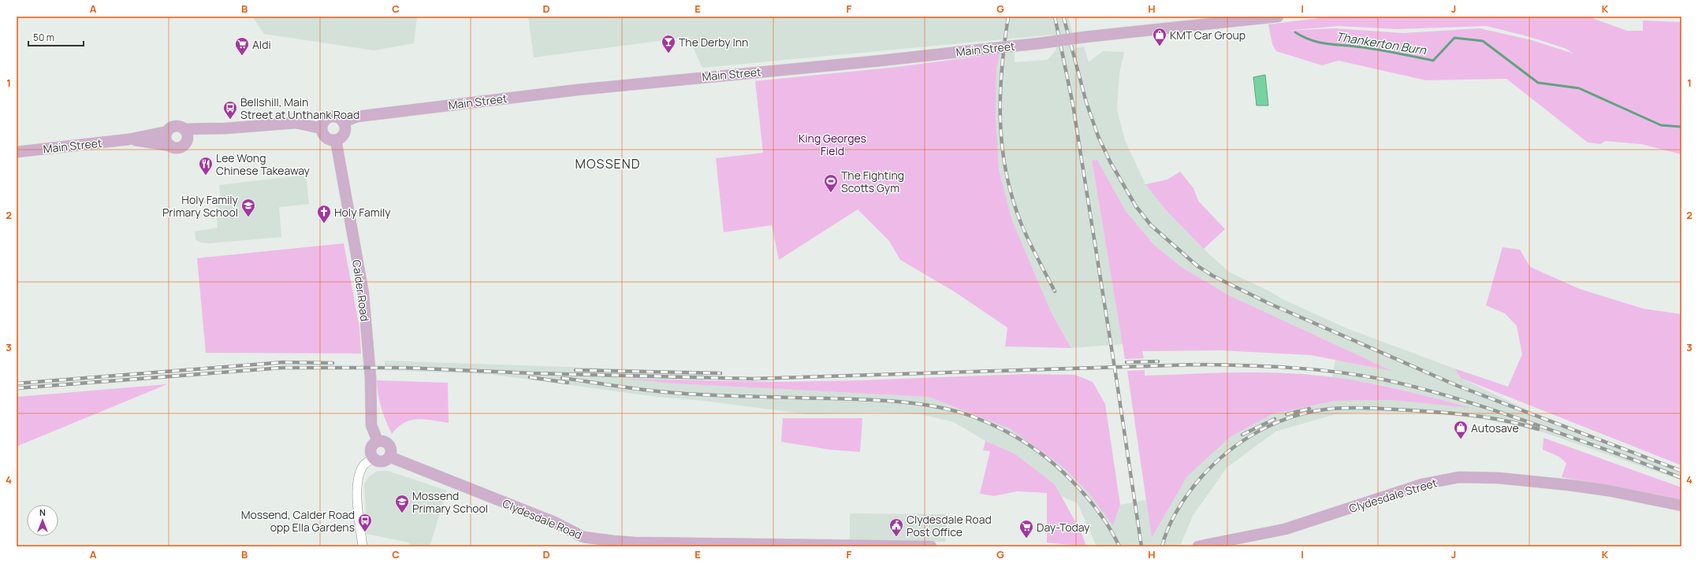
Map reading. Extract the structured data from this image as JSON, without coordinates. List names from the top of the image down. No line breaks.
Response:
{"streets":{"main road":["Main Street","Calder Road","Clydesdale Street","Clydesdale Road"]},"crossings":[["Main Street","Calder Road"],["Calder Road","Clydesdale Road"]],"districts":["MOSSEND"],"water":["Thankerton Burn"],"parks":["King Georges Field"],"places":{"shop":["KMT Car Group","Autosave"],"bar":["The Derby Inn"],"supermarket":["Aldi","Day-Today"],"bus stop":["Bellshill, Main Street at Unthank Road","Mossend, Calder Road opp Ella Gardens"],"restaurant":["Lee Wong Chinese Takeaway"],"sports":["The Fighting Scotts Gym"],"school or university":["Holy Family Primary School","Mossend Primary School"],"church":["Holy Family"],"public building":["Clydesdale Road Post Office"]},"scale_bar":"50 m","north":"top","grid":{"columns":["A","B","C","D","E","F","G","H","I","J","K"],"rows":["1","2","3","4"]}}
